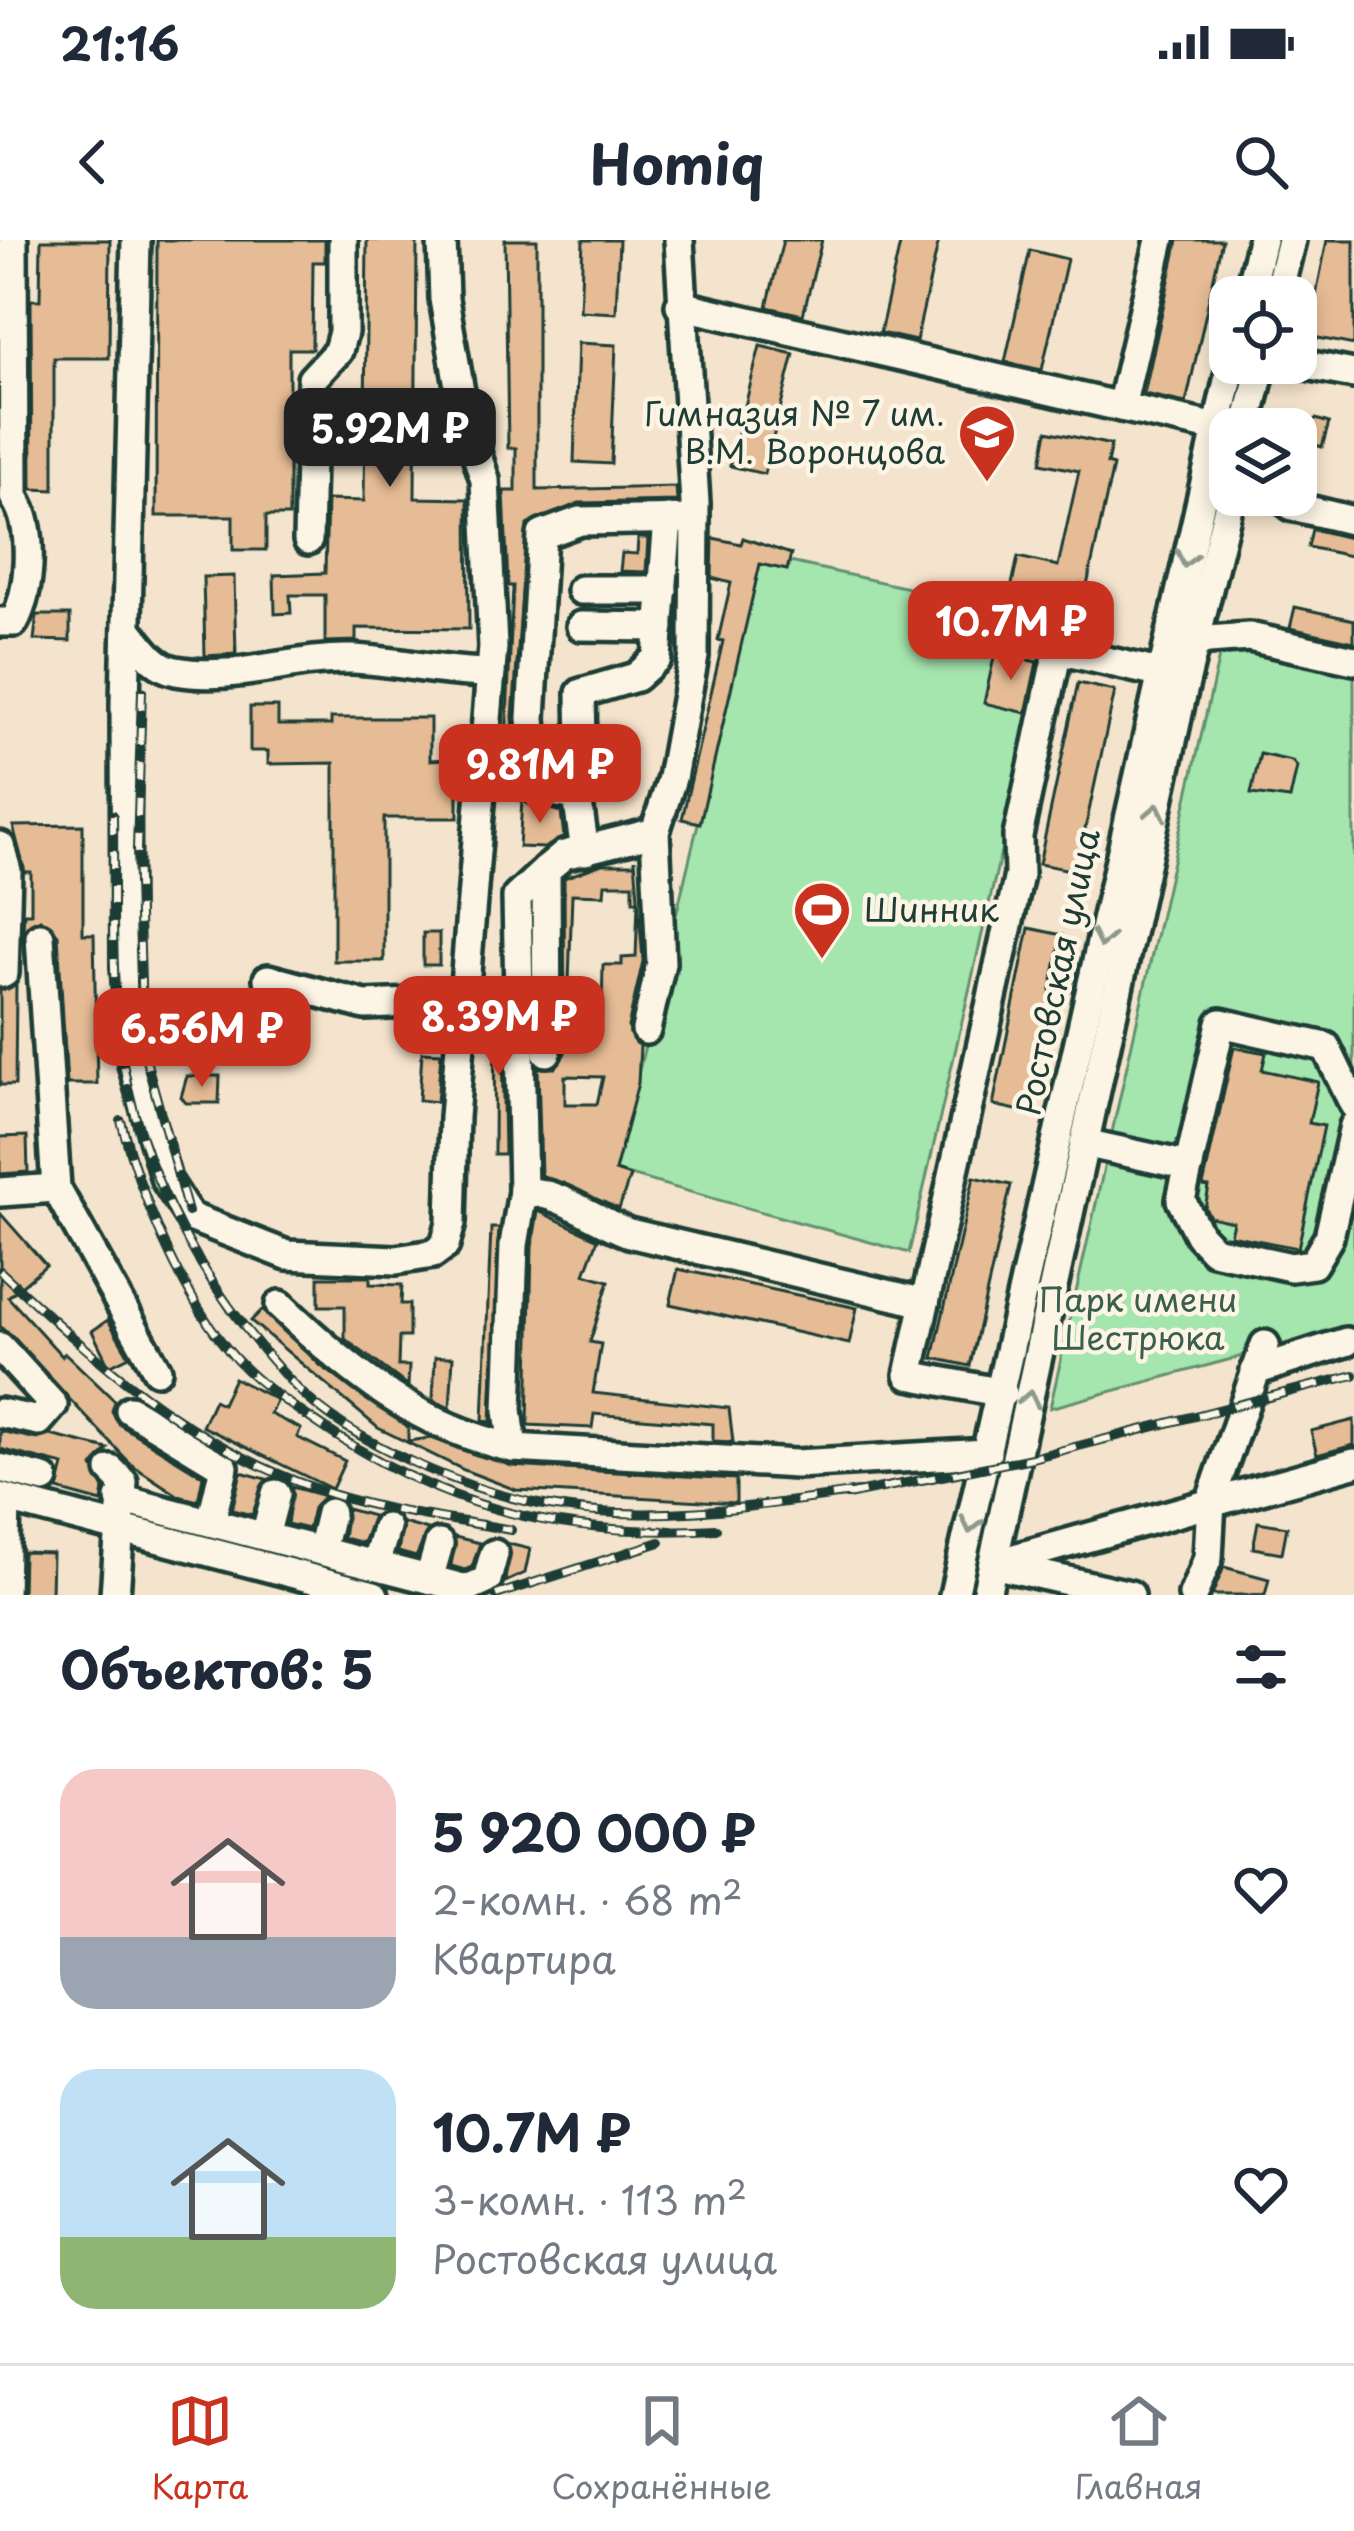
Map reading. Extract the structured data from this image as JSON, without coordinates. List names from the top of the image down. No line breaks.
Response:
{"streets":{"street":["Ростовская улица"]},"parks":["Парк имени Шестрюка"],"places":{"school or university":["Гимназия № 7 им. В.М. Воронцова"],"sports":["Шинник"]},"page":{"status":"21:16","header":"Homiq","price":["5.92M ₽","10.7M ₽","9.81M ₽","8.39M ₽","6.56M ₽"],"heading":"Объектов: 5","list":[{"name":"5 920 000 ₽","note":"2-комн. · 68 m² · Квартира"},{"name":"10.7M ₽","note":"3-комн. · 113 m² · Ростовская улица"}],"tabs":["Карта","Сохранённые","Главная"]}}
